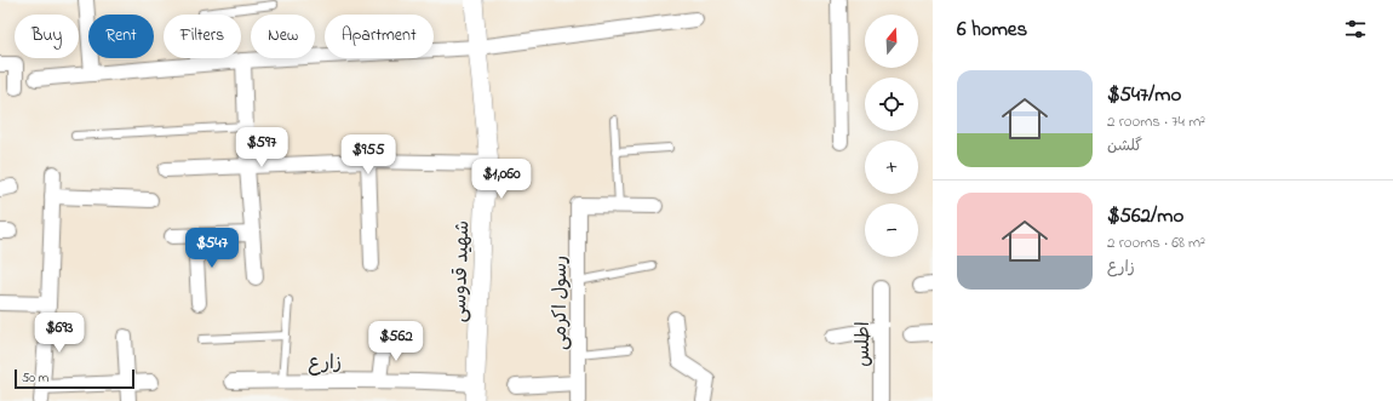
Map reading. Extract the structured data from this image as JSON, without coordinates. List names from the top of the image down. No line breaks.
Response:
{"streets":{"street":["شهید قدوسی","رسول اکرمی","اطلس","زارع"]},"crossings":[["شهید قدوسی","زارع"]],"scale_bar":"50 m","north":"top","page":{"heading":"6 homes","map_buttons":["+","−"],"chip":["Buy","Rent","Filters","New","Apartment"],"list":[{"name":"$547/mo","note":"2 rooms · 74 m² · گلشن"},{"name":"$562/mo","note":"2 rooms · 68 m² · زارع"}],"price":["$597","$955","$1,060","$547","$693","$562"],"scale":"50 m"}}
